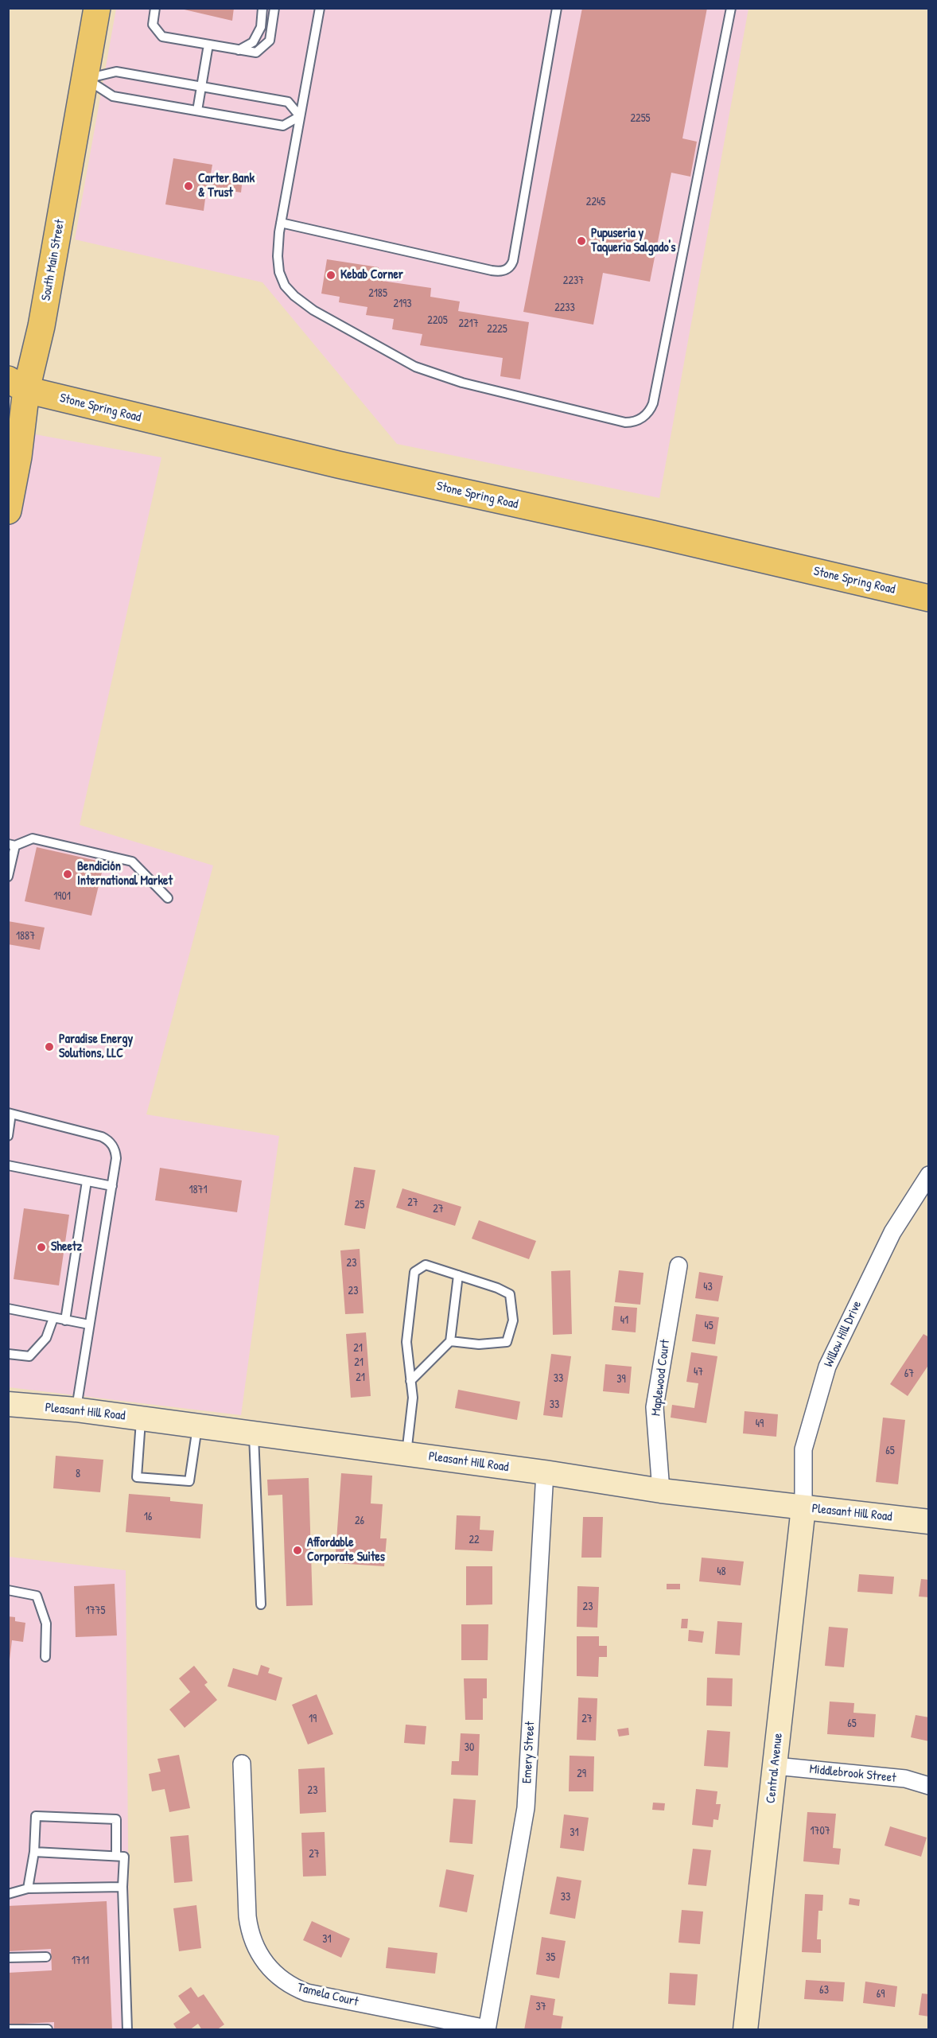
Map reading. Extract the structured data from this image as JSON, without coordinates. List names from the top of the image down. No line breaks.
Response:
{"streets":{"main road":["South Main Street","Stone Spring Road"],"street":["Willow Hill Drive","Maplewood Court","Pleasant Hill Road","Emery Street","Central Avenue","Middlebrook Street","Tamela Court"]},"crossings":[["South Main Street","Stone Spring Road"],["Willow Hill Drive","Pleasant Hill Road"],["Willow Hill Drive","Central Avenue"],["Maplewood Court","Pleasant Hill Road"],["Pleasant Hill Road","Emery Street"],["Pleasant Hill Road","Central Avenue"],["Emery Street","Tamela Court"],["Central Avenue","Middlebrook Street"]],"places":["Carter Bank & Trust","Pupuseria y Taqueria Salgado's","Kebab Corner","Bendición International Market","Paradise Energy Solutions, LLC","Sheetz","Affordable Corporate Suites"],"house_numbers":["2255","2245","2237","2185","2193","2233","2205","2217","2225","1901","1887","1871","27","25","27","23","43","23","41","45","21","21","47","67","21","33","39","33","49","65","8","16","26","22","48","23","1775","19","27","65","30","29","23","1707","31","27","33","31","35","1711","63","69","37"]}
